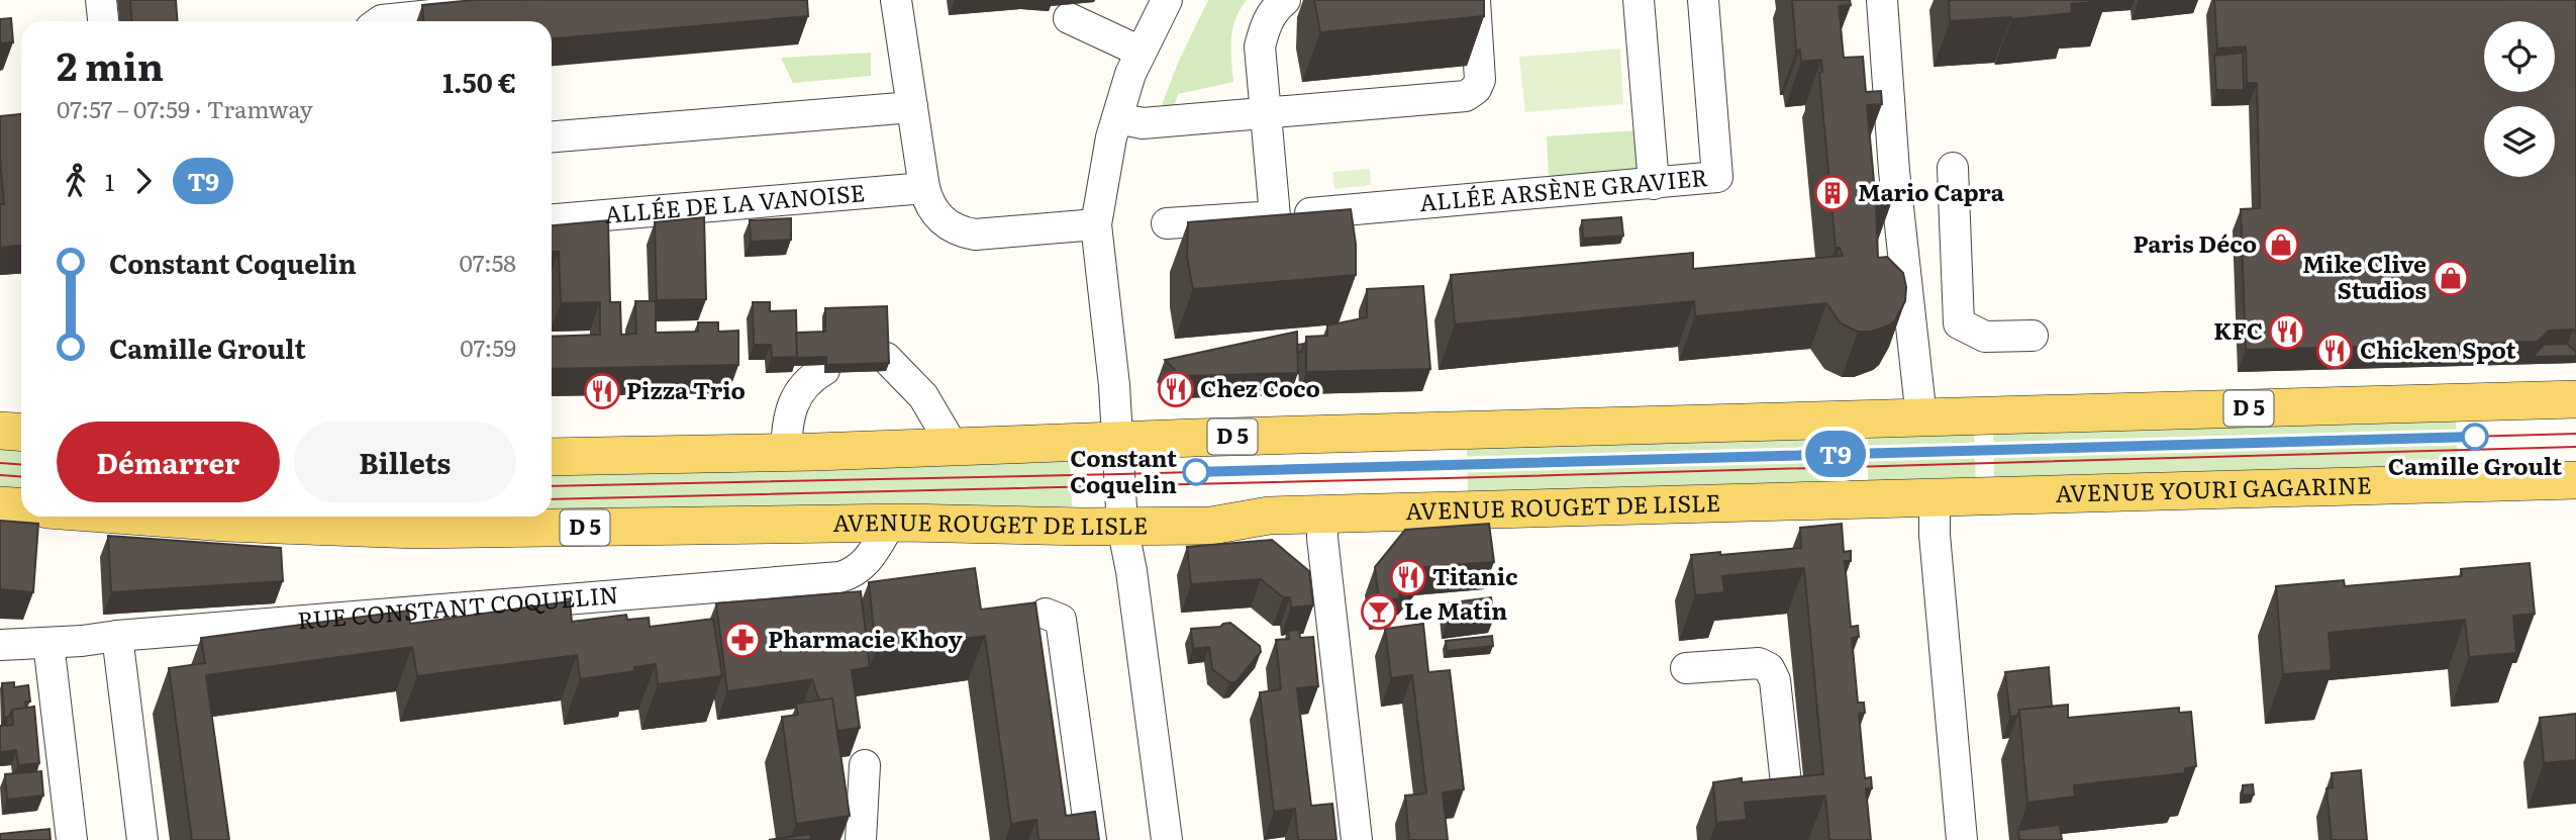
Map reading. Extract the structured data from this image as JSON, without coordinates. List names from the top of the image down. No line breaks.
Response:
{"streets":{"main road":["D 5","AVENUE YOURI GAGARINE","AVENUE ROUGET DE LISLE"],"street":["ALLÉE ARSÈNE GRAVIER","ALLÉE DE LA VANOISE","RUE CONSTANT COQUELIN"]},"crossings":[["AVENUE YOURI GAGARINE","AVENUE ROUGET DE LISLE"],["AVENUE ROUGET DE LISLE","RUE CONSTANT COQUELIN"]],"places":{"building":["Mario Capra"],"shop":["Paris Déco","Mike Clive Studios"],"restaurant":["KFC","Chicken Spot","Chez Coco","Pizza Trio","Titanic"],"other":["Camille Groult","Constant Coquelin"],"bar":["Le Matin"],"pharmacy":["Pharmacie Khoy"]},"lines":["tram line T9"],"page":{"on_map":"T9","heading":["2 min","07:57 – 07:59 · Tramway","1.50 €"],"legs":["1","T9"],"list":[{"name":"Constant Coquelin","value":"07:58"},{"name":"Camille Groult","value":"07:59"}],"buttons":["Démarrer","Billets"]}}
